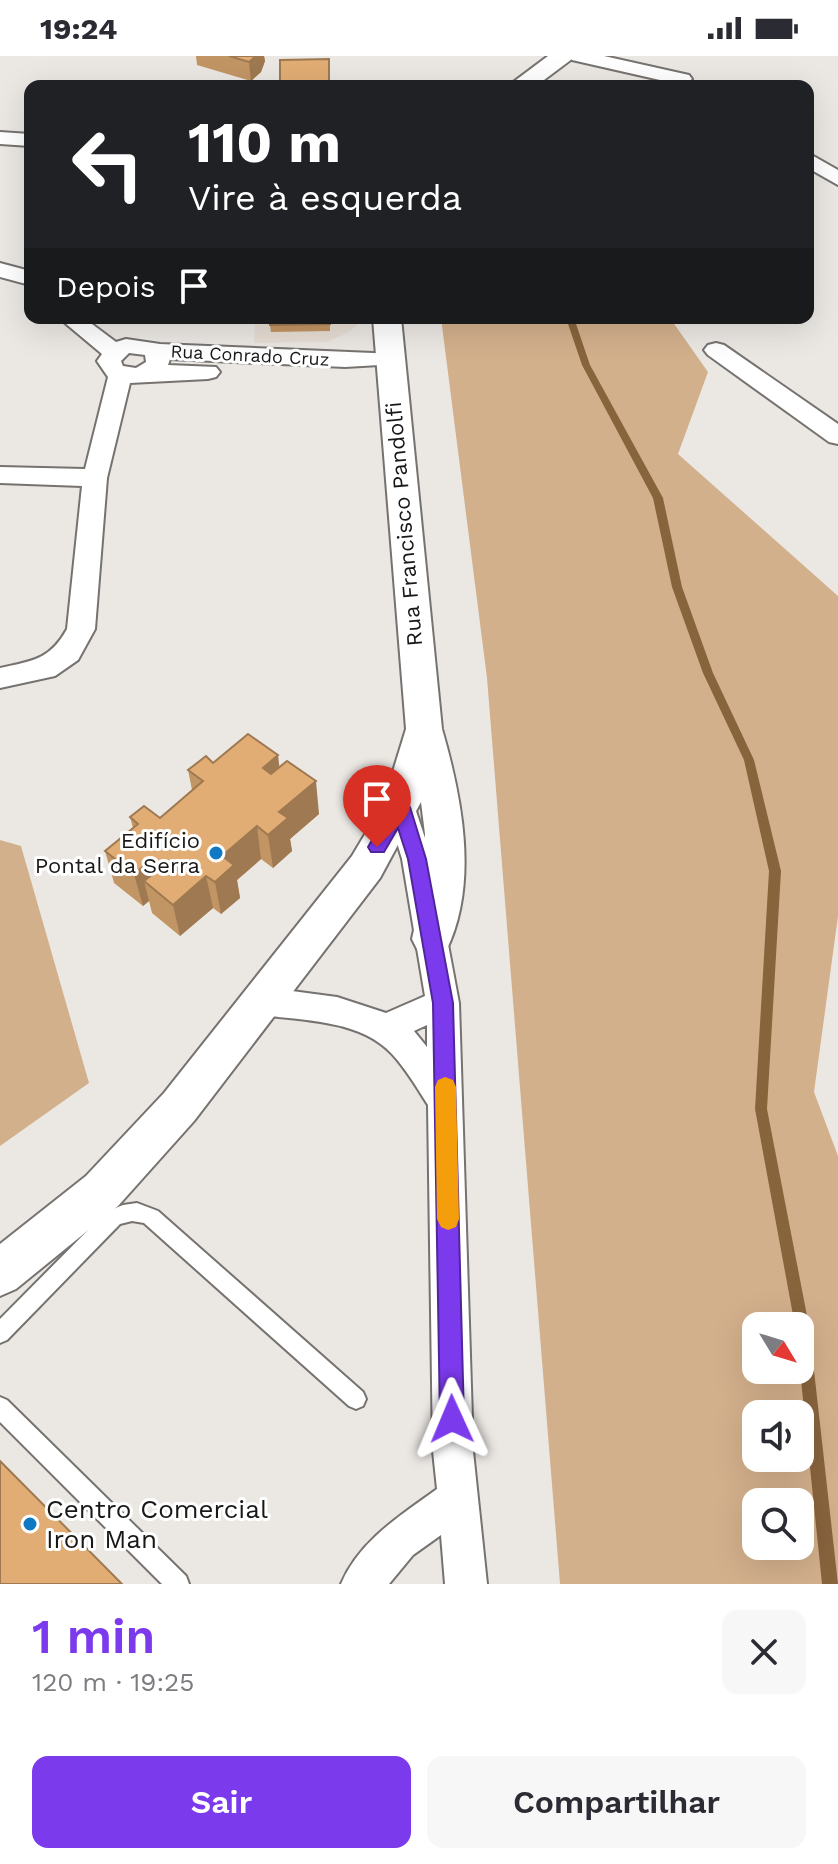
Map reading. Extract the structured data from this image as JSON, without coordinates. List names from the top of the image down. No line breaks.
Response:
{"streets":{"street":["Rua Conrado Cruz","Rua Francisco Pandolfi"]},"crossings":[["Rua Conrado Cruz","Rua Francisco Pandolfi"]],"places":["Edifício Pontal da Serra","Centro Comercial Iron Man"],"north":"bottom right","page":{"status":"19:24","turn":["110 m","Vire à esquerda"],"then":"Depois","heading":["1 min","120 m · 19:25"],"buttons":["Sair","Compartilhar"]}}
